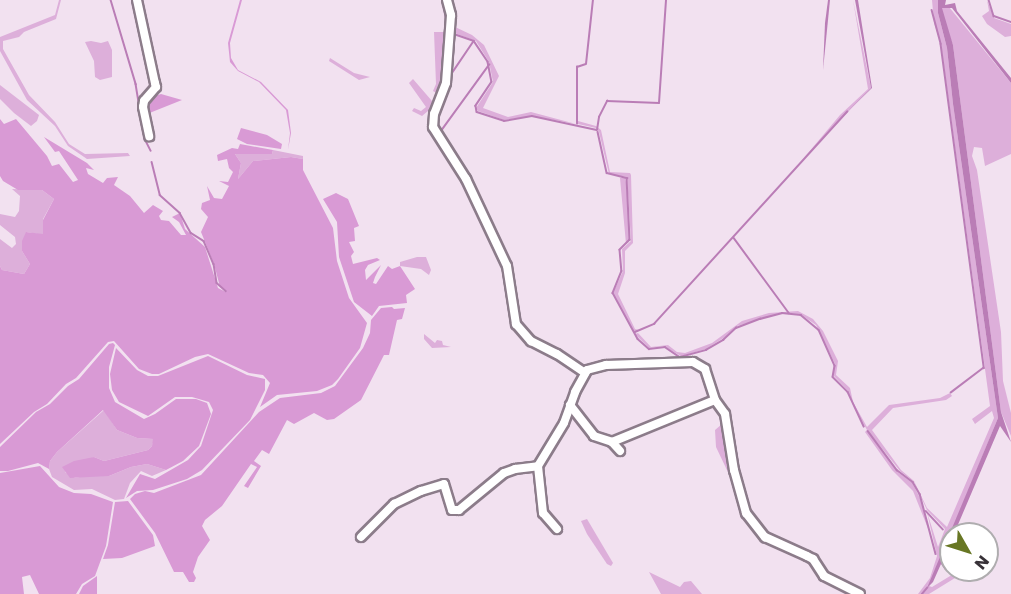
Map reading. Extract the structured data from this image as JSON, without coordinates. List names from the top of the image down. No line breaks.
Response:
{"north":"bottom right"}
